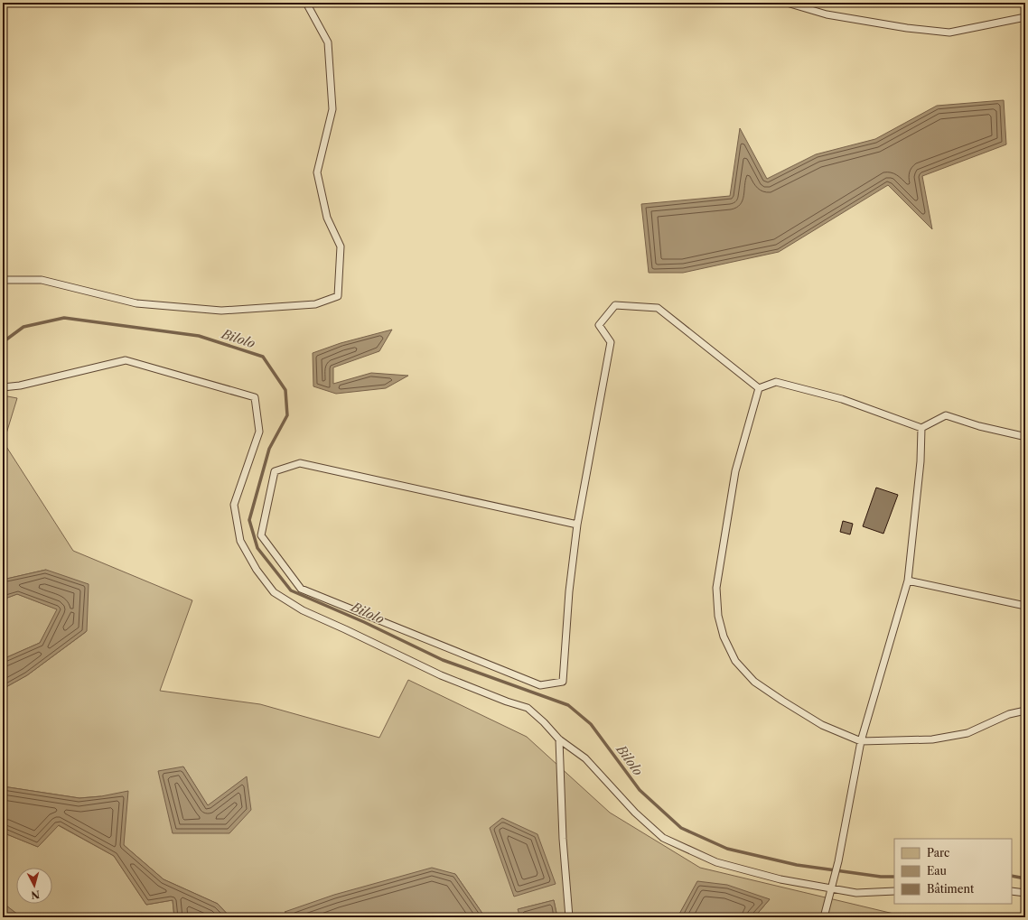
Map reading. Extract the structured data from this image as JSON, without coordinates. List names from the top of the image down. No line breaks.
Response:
{"water":["Bilolo"],"legend":["Parc","Eau","Bâtiment"],"north":"bottom"}
